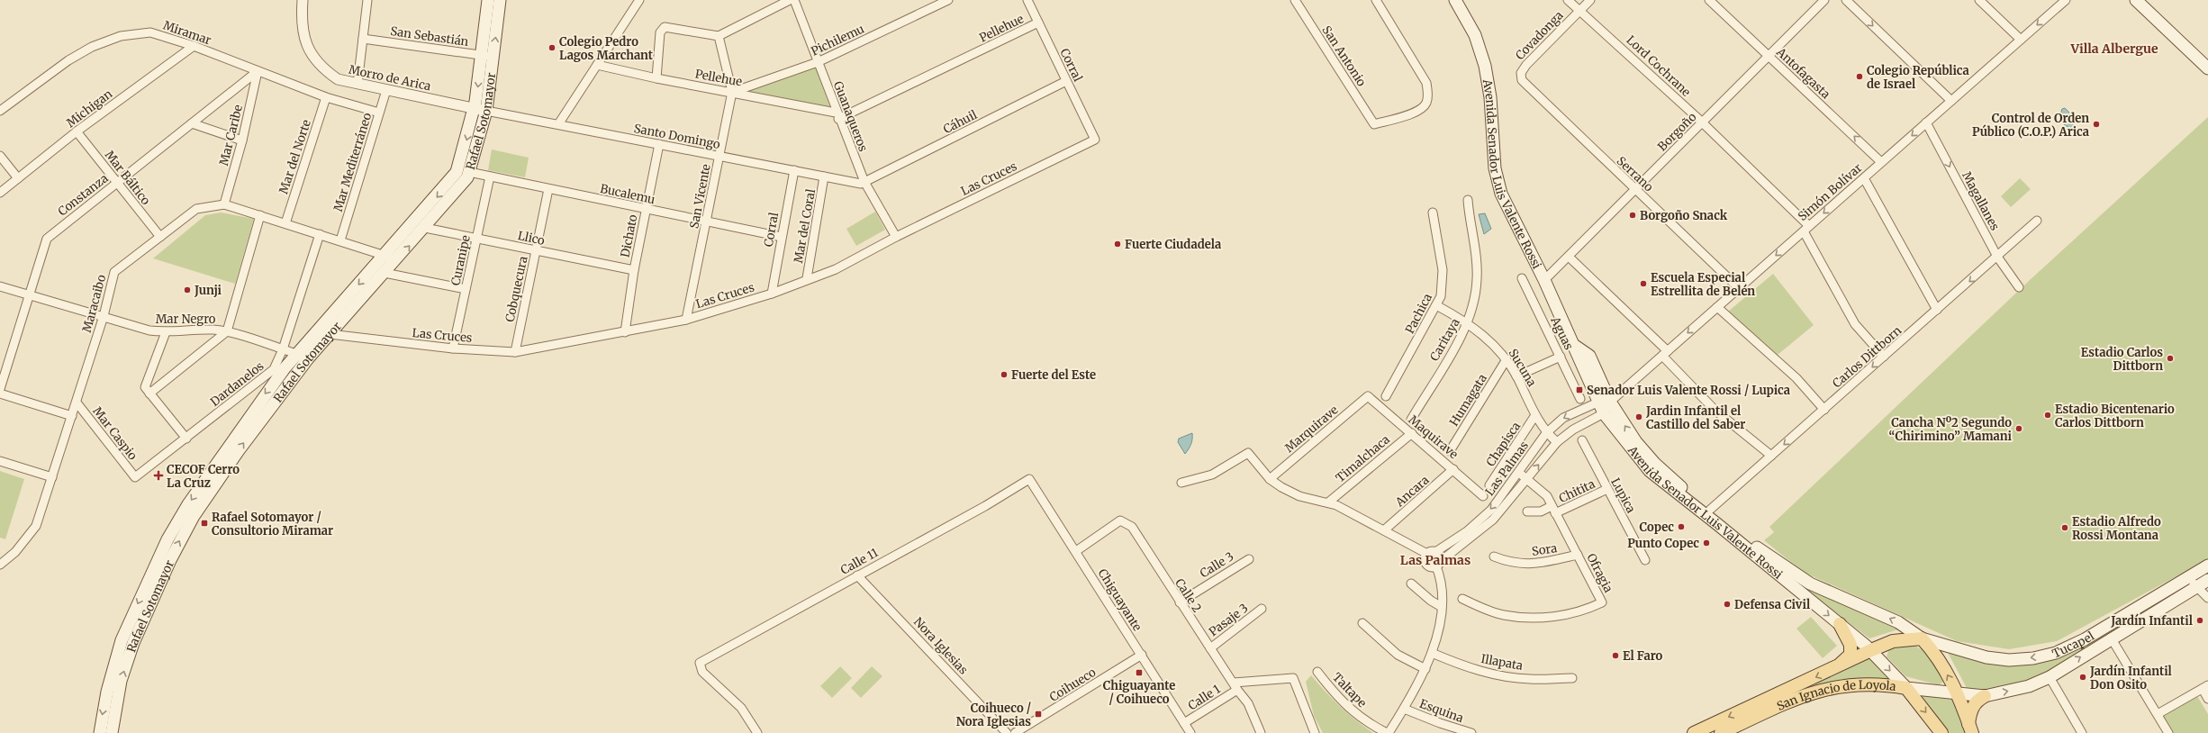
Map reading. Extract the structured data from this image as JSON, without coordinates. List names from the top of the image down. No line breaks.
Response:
{"streets":{"main road":["Rafael Sotomayor","Avenida Senador Luis Valente Rossi","Tucapel","San Ignacio de Loyola"],"street":["Pellehue","Miramar","Covadonga","San Sebastián","Pichilemu","San Antonio","Corral","Lord Cochrane","Antofagasta","Morro de Arica","Michigan","Guanaqueros","Cáhuil","Borgoño","Mar Caribe","Santo Domingo","Mar del Norte","Mar Mediterráneo","Serrano","Mar Báltico","Las Cruces","Simón Bolívar","Bucalemu","Constanza","San Vicente","Magallanes","Mar del Coral","Dichato","Llico","Curanipe","Cobquecura","Maracaibo","Pachica","Mar Negro","Aguas","Caritaya","Carlos Dittborn","Sucuna","Dardanelos","Humagata","Marquirave","Mar Caspio","Maquirave","Chapisca","Timalchaca","Las Palmas","Ancara","Chitita","Lupica","Sora","Calle 11","Calle 3","Ofragia","Calle 2","Chiguayante","Pasaje 3","Nora Iglesias","Illapata","Coihueco","Taltape","Calle 1","Esquina"]},"crossings":[["Pellehue","Pichilemu"],["Pellehue","Corral"],["Pellehue","Guanaqueros"],["Pellehue","San Vicente"],["Miramar","Michigan"],["Miramar","Mar Caribe"],["Miramar","Mar del Norte"],["Miramar","Mar Mediterráneo"],["Miramar","Constanza"],["Covadonga","Lord Cochrane"],["Covadonga","Serrano"],["San Sebastián","Rafael Sotomayor"],["Pichilemu","Guanaqueros"],["Pichilemu","San Vicente"],["Corral","Cáhuil"],["Corral","Santo Domingo"],["Corral","Las Cruces"],["Corral","Bucalemu"],["Lord Cochrane","Borgoño"],["Lord Cochrane","Simón Bolívar"],["Lord Cochrane","Carlos Dittborn"],["Antofagasta","Borgoño"],["Antofagasta","Simón Bolívar"],["Morro de Arica","Rafael Sotomayor"],["Morro de Arica","Santo Domingo"],["Morro de Arica","Mar Mediterráneo"],["Michigan","Mar Báltico"],["Guanaqueros","Cáhuil"],["Guanaqueros","Santo Domingo"],["Guanaqueros","Las Cruces"],["Rafael Sotomayor","Santo Domingo"],["Rafael Sotomayor","Las Cruces"],["Rafael Sotomayor","Bucalemu"],["Rafael Sotomayor","Llico"],["Rafael Sotomayor","Maracaibo"],["Rafael Sotomayor","Mar Negro"],["Cáhuil","Santo Domingo"],["Borgoño","Avenida Senador Luis Valente Rossi"],["Borgoño","Serrano"],["Mar Caribe","Constanza"],["Mar Caribe","Maracaibo"],["Santo Domingo","San Vicente"],["Santo Domingo","Mar del Coral"],["Santo Domingo","Dichato"],["Mar del Norte","Maracaibo"],["Mar Mediterráneo","Maracaibo"],["Avenida Senador Luis Valente Rossi","Simón Bolívar"],["Avenida Senador Luis Valente Rossi","Carlos Dittborn"],["Avenida Senador Luis Valente Rossi","Las Palmas"],["Avenida Senador Luis Valente Rossi","Tucapel"],["Avenida Senador Luis Valente Rossi","San Ignacio de Loyola"],["Serrano","Simón Bolívar"],["Mar Báltico","Constanza"],["Mar Báltico","Maracaibo"],["Las Cruces","San Vicente"],["Las Cruces","Mar del Coral"],["Las Cruces","Dichato"],["Las Cruces","Curanipe"],["Las Cruces","Cobquecura"],["Simón Bolívar","Magallanes"],["Simón Bolívar","Las Palmas"],["Bucalemu","San Vicente"],["Bucalemu","Dichato"],["Bucalemu","Curanipe"],["Bucalemu","Cobquecura"],["Constanza","Mar Negro"],["Magallanes","Carlos Dittborn"],["Dichato","Llico"],["Llico","Curanipe"],["Llico","Cobquecura"],["Maracaibo","Mar Negro"],["Maracaibo","Dardanelos"],["Maracaibo","Mar Caspio"],["Pachica","Sucuna"],["Mar Negro","Dardanelos"],["Caritaya","Sucuna"],["Sucuna","Humagata"],["Sucuna","Chapisca"],["Sucuna","Las Palmas"],["Dardanelos","Mar Caspio"],["Marquirave","Maquirave"],["Maquirave","Timalchaca"],["Maquirave","Ancara"],["Las Palmas","Ofragia"],["Chitita","Lupica"],["Chitita","Ofragia"],["Sora","Ofragia"],["Calle 11","Chiguayante"],["Calle 11","Nora Iglesias"],["Calle 3","Calle 2"],["Calle 2","Chiguayante"],["Calle 2","Pasaje 3"],["Calle 2","Calle 1"],["Chiguayante","Coihueco"],["Chiguayante","Calle 1"],["Tucapel","San Ignacio de Loyola"]],"one_way":["Antofagasta","Simón Bolívar","Magallanes","Carlos Dittborn"],"districts":["Villa Albergue","Las Palmas"],"places":{"other":["Colegio Pedro Lagos Marchant","Colegio República de Israel","Control de Orden Público (C.O.P.) Arica","Borgoño Snack","Fuerte Ciudadela","Escuela Especial Estrellita de Belén","Junji","Estadio Carlos Dittborn","Fuerte del Este","Estadio Bicentenario Carlos Dittborn","Jardin Infantil el Castillo del Saber","Cancha Nº2 Segundo “Chirimino” Mamani","Copec","Estadio Alfredo Rossi Montana","Punto Copec","Defensa Civil","Jardín Infantil","El Faro","Jardín Infantil Don Osito"],"transit":["Senador Luis Valente Rossi / Lupica","Rafael Sotomayor / Consultorio Miramar","Chiguayante / Coihueco","Coihueco / Nora Iglesias"],"health":["CECOF Cerro La Cruz"]}}
